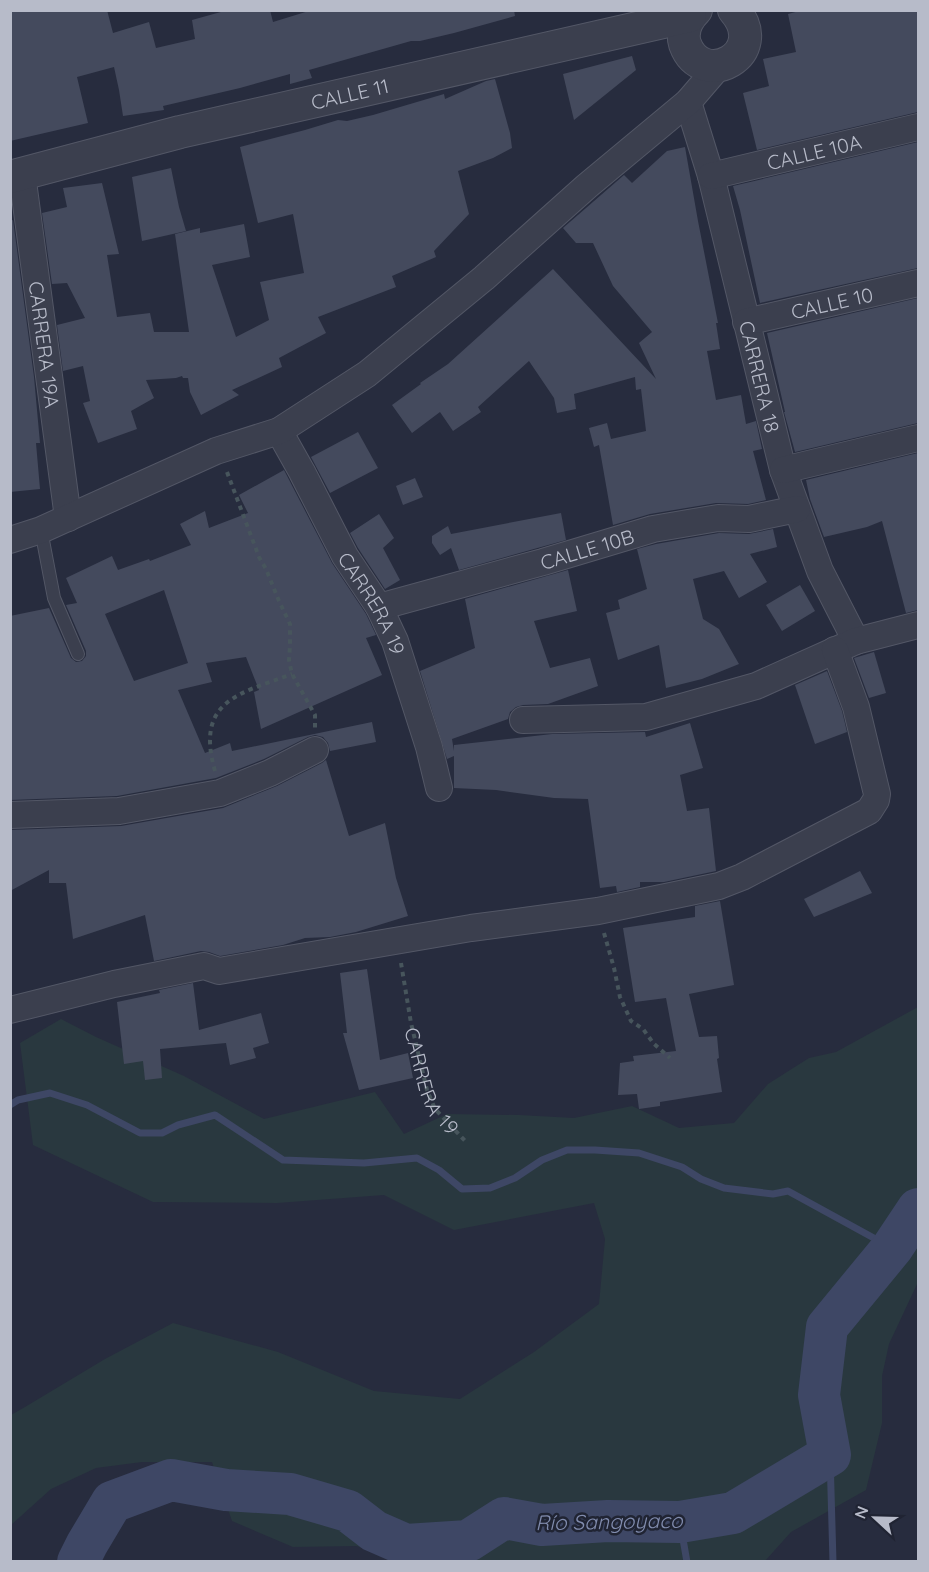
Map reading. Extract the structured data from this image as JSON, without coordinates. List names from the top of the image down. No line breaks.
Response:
{"streets":{"street":["CALLE 11","CALLE 10A","CALLE 10","CARRERA 19A","CARRERA 18","CALLE 10B","CARRERA 19"]},"crossings":[["CALLE 11","CARRERA 19A"],["CALLE 10A","CARRERA 18"],["CALLE 10","CARRERA 18"],["CARRERA 18","CALLE 10B"],["CARRERA 18","CARRERA 19"],["CALLE 10B","CARRERA 19"]],"water":["Río Sangoyaco"],"north":"left"}
